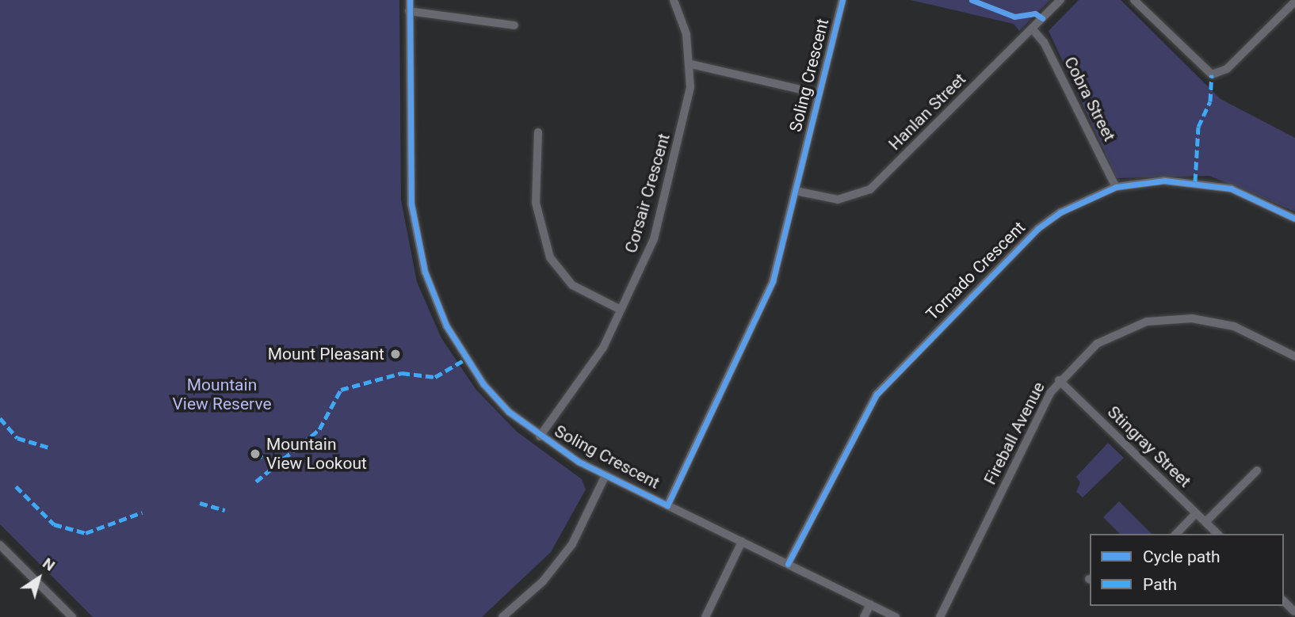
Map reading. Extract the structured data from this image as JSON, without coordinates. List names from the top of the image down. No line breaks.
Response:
{"streets":{"street":["Soling Crescent","Cobra Street","Hanlan Street","Corsair Crescent","Tornado Crescent","Fireball Avenue","Stingray Street"]},"crossings":[["Soling Crescent","Hanlan Street"],["Soling Crescent","Corsair Crescent"],["Cobra Street","Hanlan Street"],["Cobra Street","Tornado Crescent"],["Fireball Avenue","Stingray Street"]],"parks":["Mountain View Reserve"],"places":["Mount Pleasant","Mountain View Lookout"],"legend":["Cycle path","Path"],"north":"top right"}
